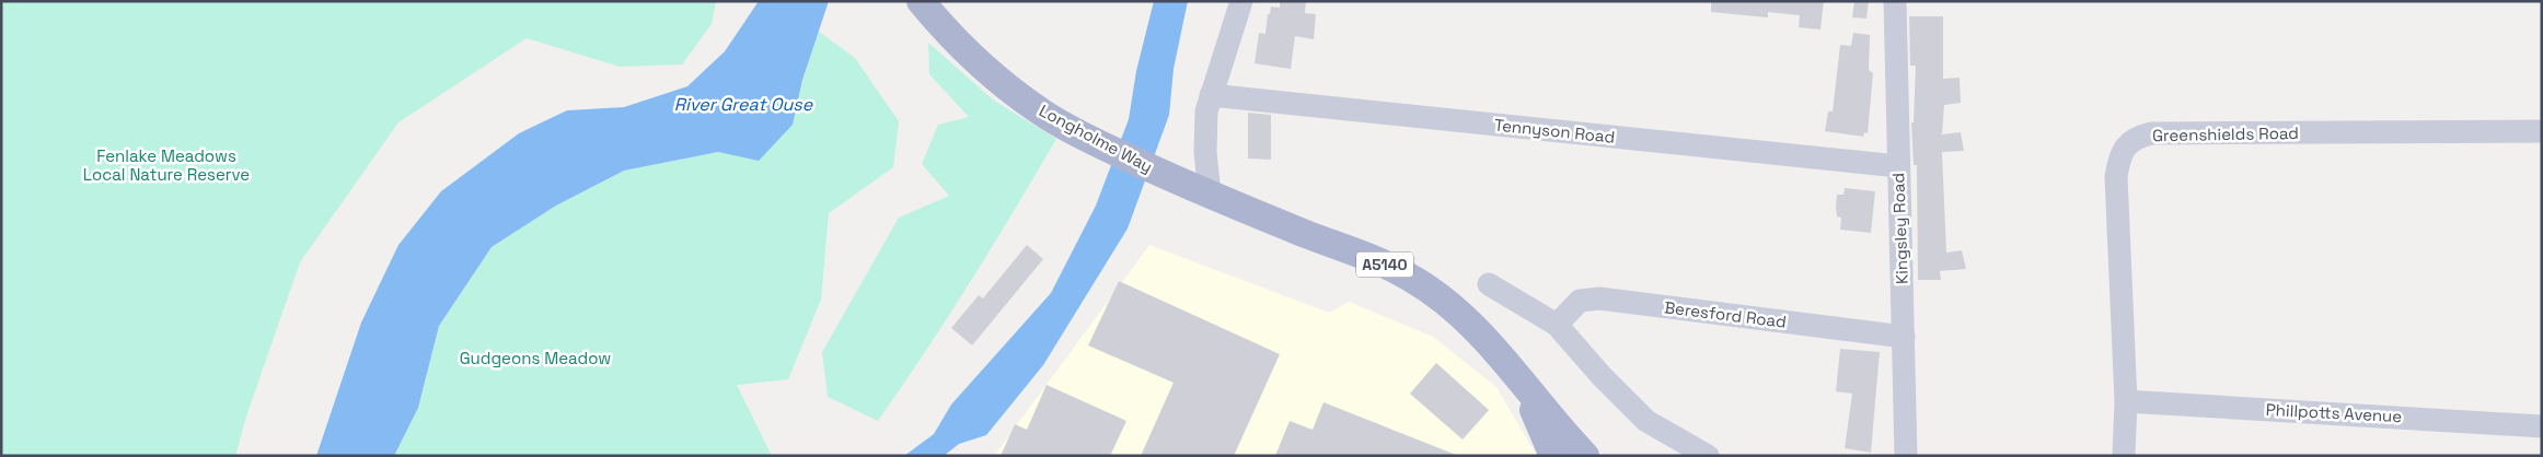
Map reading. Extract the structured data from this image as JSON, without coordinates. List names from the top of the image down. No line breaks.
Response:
{"streets":{"main road":["Longholme Way","A5140"],"street":["Tennyson Road","Greenshields Road","Kingsley Road","Beresford Road","Phillpotts Avenue"]},"crossings":[["Tennyson Road","Kingsley Road"],["Greenshields Road","Phillpotts Avenue"],["Longholme Way","A5140"],["Kingsley Road","Beresford Road"]],"water":["River Great Ouse"],"parks":["Fenlake Meadows Local Nature Reserve","Gudgeons Meadow"]}
